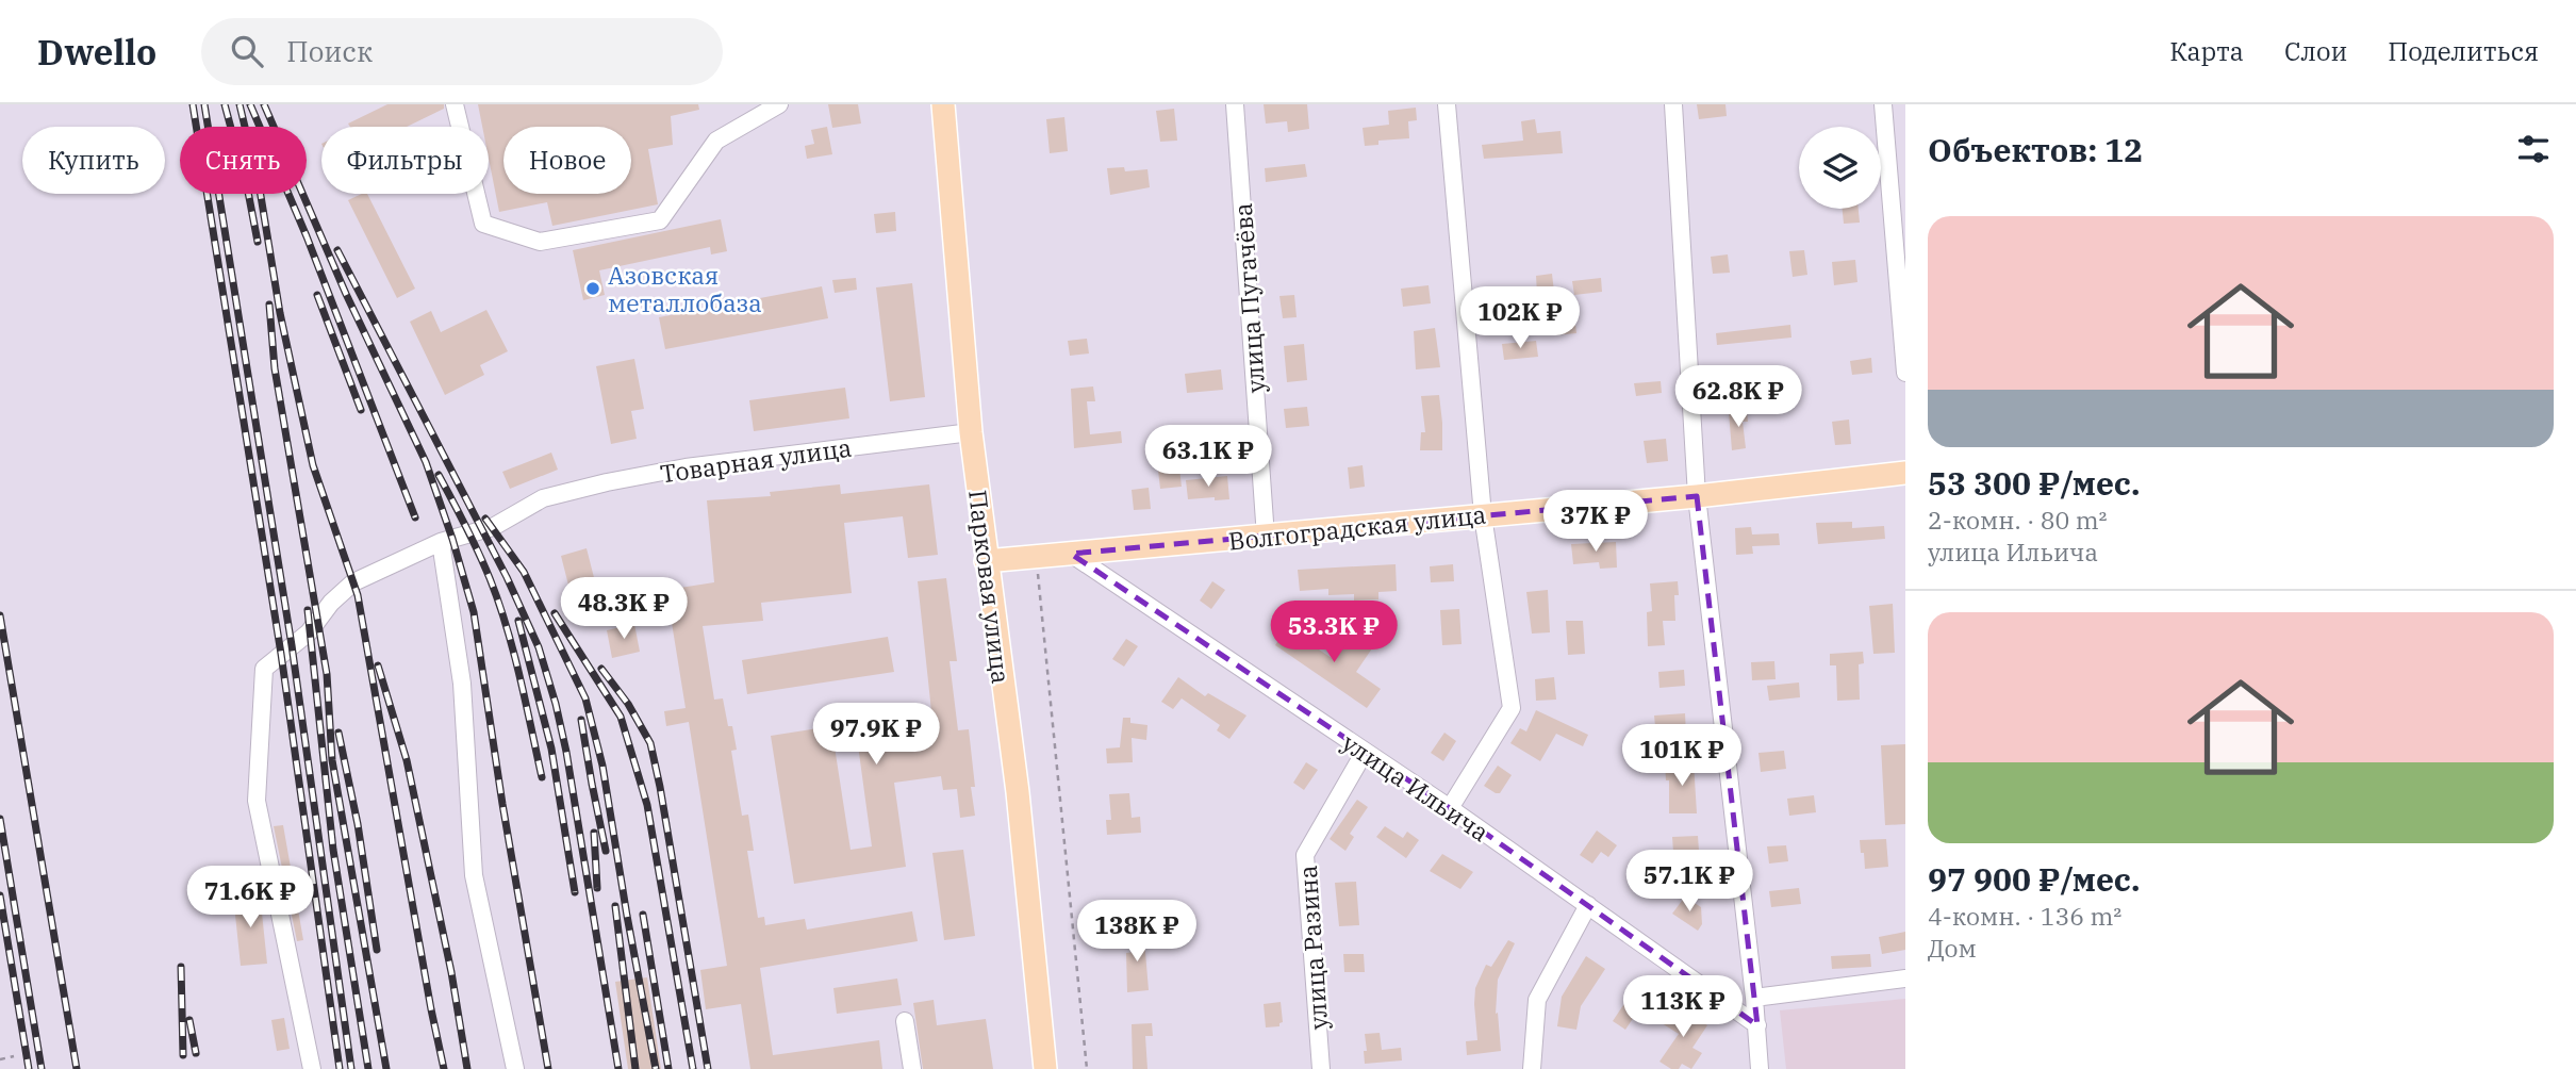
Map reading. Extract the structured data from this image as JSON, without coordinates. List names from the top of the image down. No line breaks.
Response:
{"streets":{"main road":["Волгоградская улица","Парковая улица"],"street":["улица Пугачёва","Товарная улица","улица Ильича","улица Разина"]},"crossings":[["улица Пугачёва","Волгоградская улица"],["Товарная улица","Парковая улица"],["Волгоградская улица","Парковая улица"],["Волгоградская улица","улица Ильича"],["улица Ильича","улица Разина"]],"places":["Азовская металлобаза"],"page":{"header":"Dwello","search":"Поиск","nav":["Карта","Слои","Поделиться"],"heading":"Объектов: 12","chip":["Купить","Снять","Фильтры","Новое"],"list":[{"name":"53 300 ₽/мес.","note":"2-комн. · 80 m² · улица Ильича"},{"name":"97 900 ₽/мес.","note":"4-комн. · 136 m² · Дом"}],"price":["102K ₽","62.8K ₽","63.1K ₽","37K ₽","48.3K ₽","53.3K ₽","97.9K ₽","101K ₽","57.1K ₽","71.6K ₽","138K ₽","113K ₽"]}}
